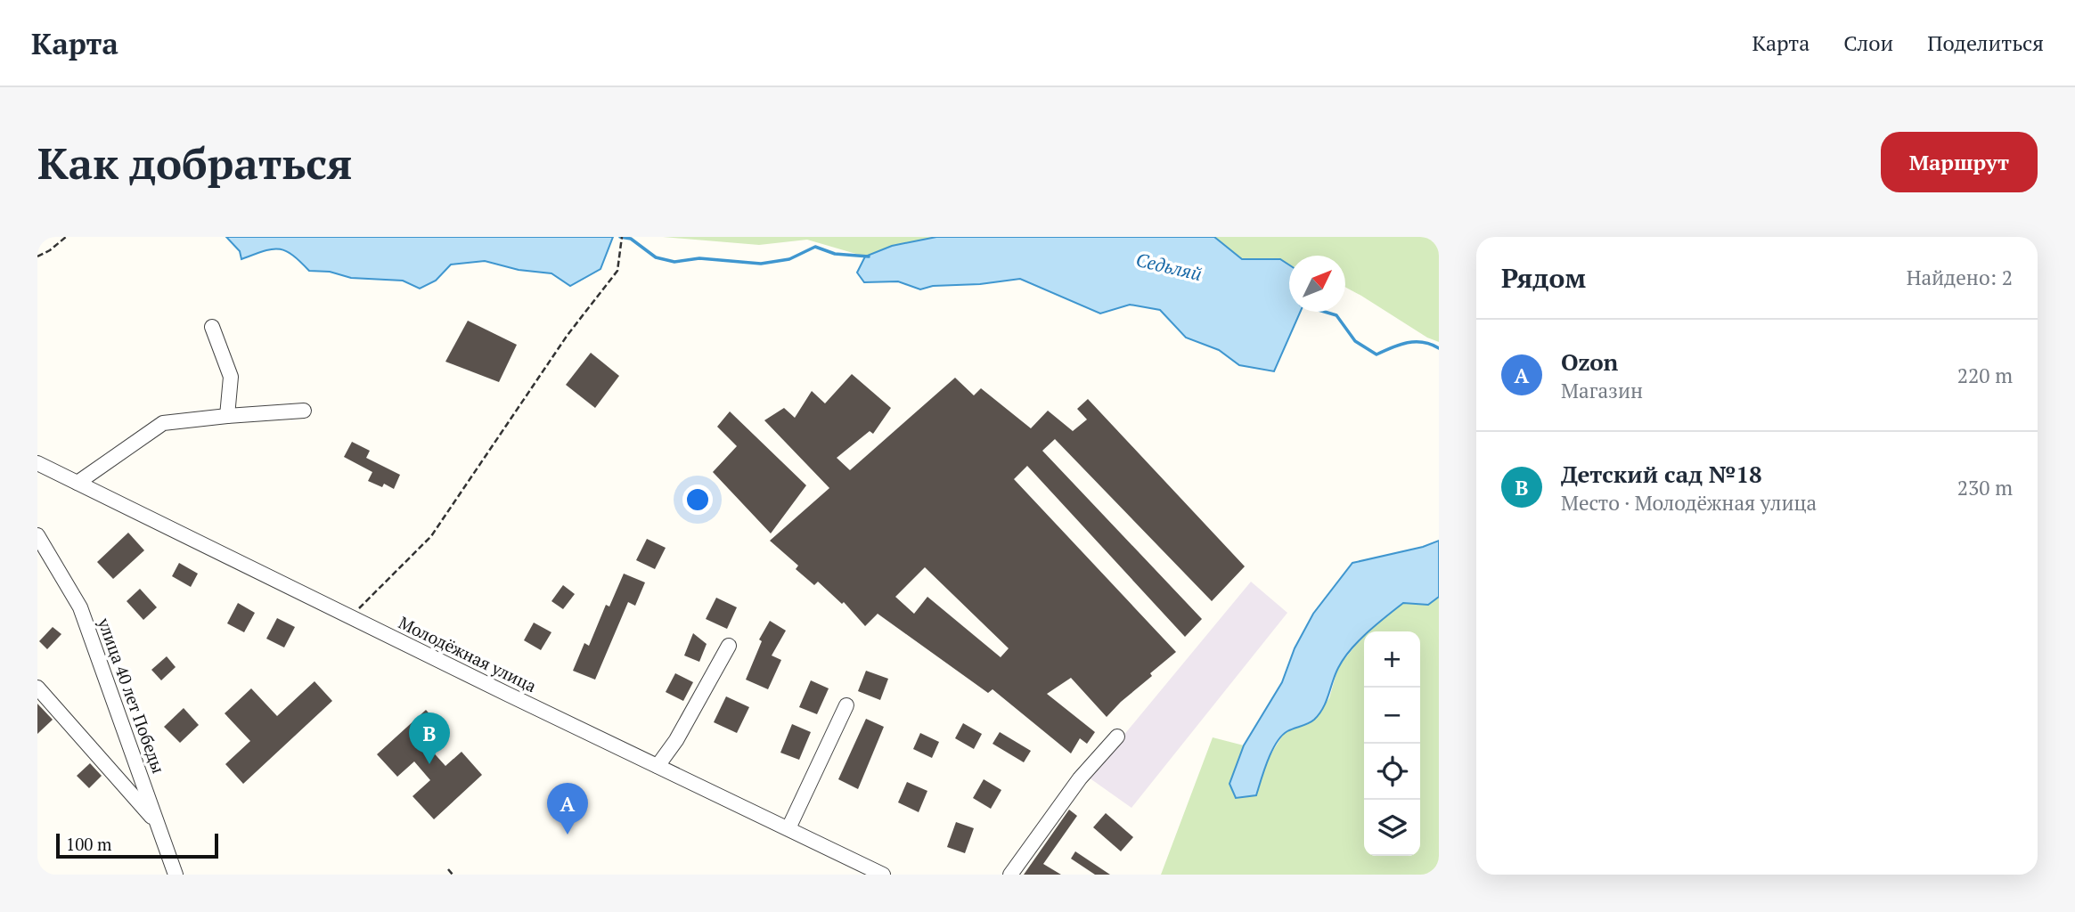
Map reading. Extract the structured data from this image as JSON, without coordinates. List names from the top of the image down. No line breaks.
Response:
{"streets":{"street":["Молодёжная улица","улица 40 лет Победы"]},"water":["Седьляй"],"scale_bar":"100 m","north":"top right","page":{"header":"Карта","nav":["Карта","Слои","Поделиться"],"buttons":"Маршрут","title":"Как добраться","heading":["Рядом","Найдено: 2"],"list":[{"mark":"A","name":"Ozon","note":"Магазин","value":"220 m"},{"mark":"B","name":"Детский сад №18","note":"Место · Молодёжная улица","value":"230 m"}],"map_buttons":["+","−"],"pins":["B","A"],"scale":"100 m"}}
